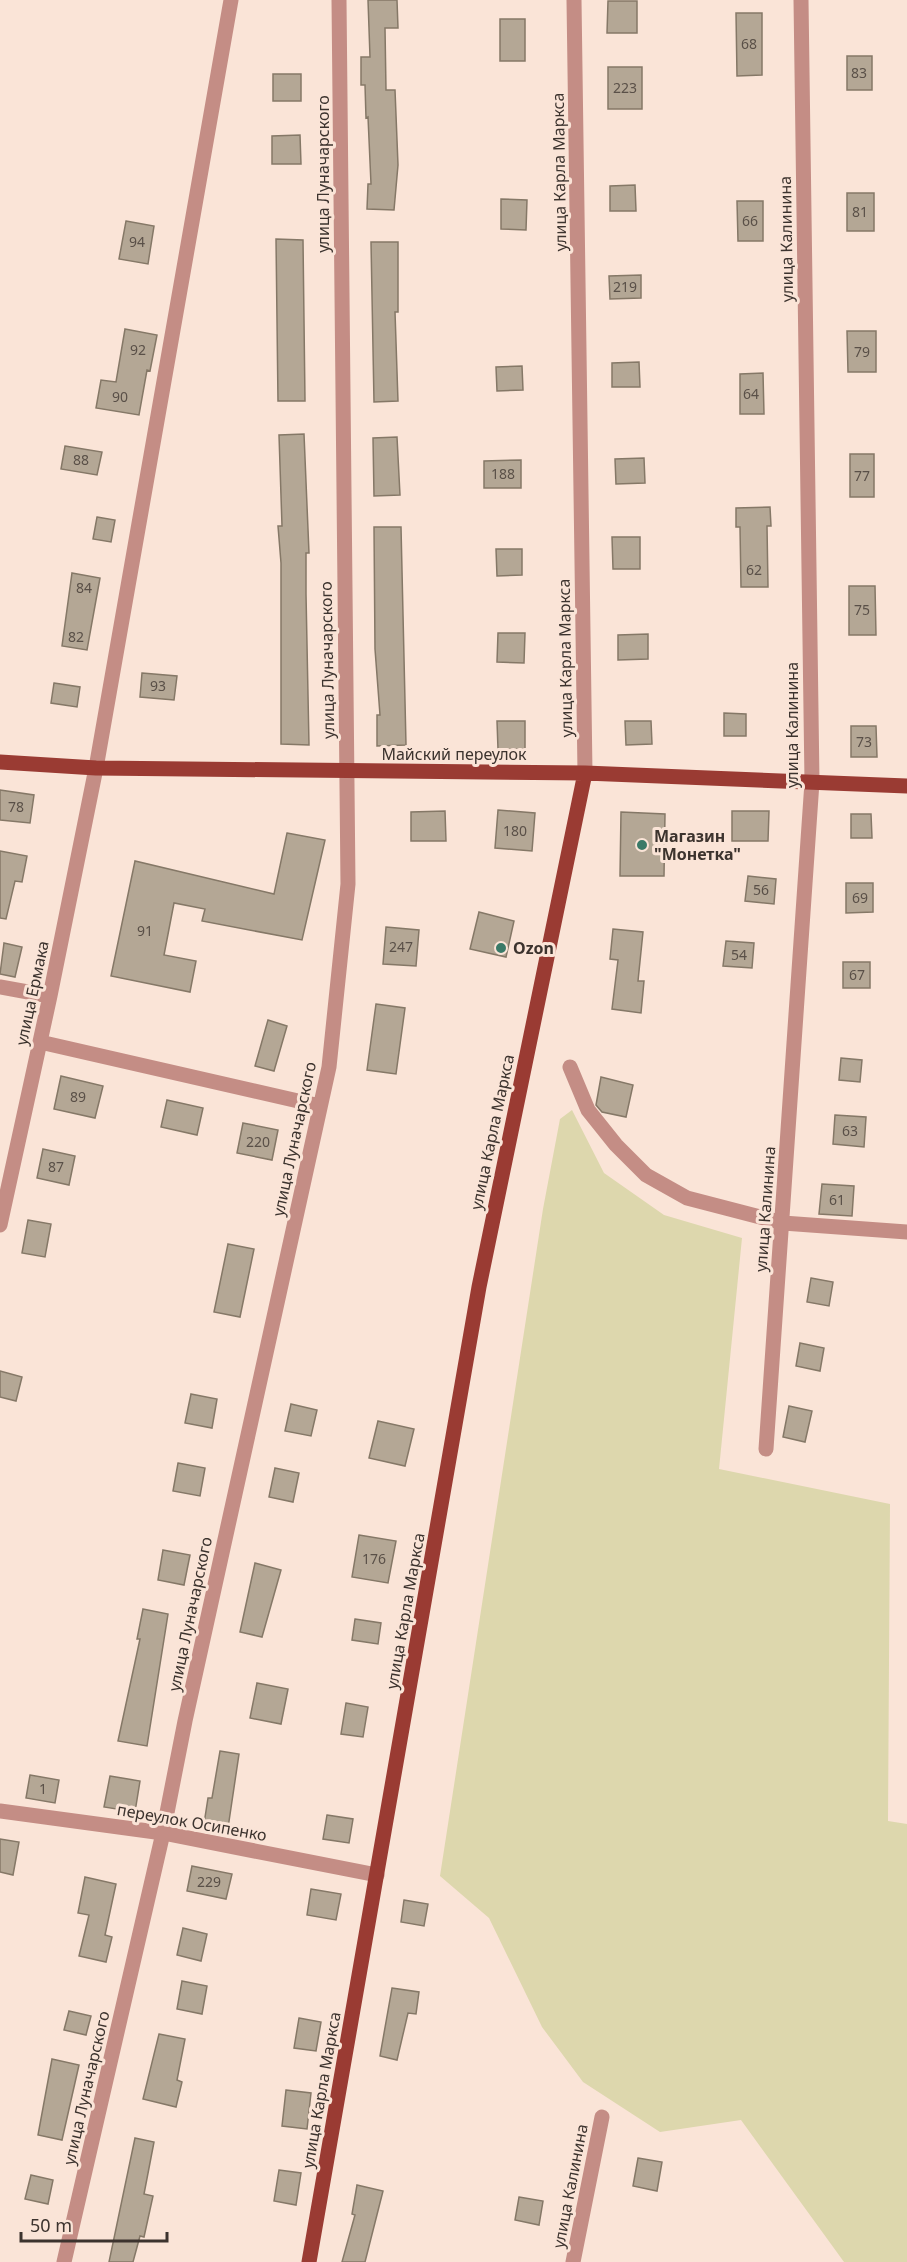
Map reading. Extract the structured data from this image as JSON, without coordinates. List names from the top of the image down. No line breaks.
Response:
{"streets":{"main road":["улица Карла Маркса","Майский переулок"],"street":["улица Луначарского","улица Калинина","улица Ермака","переулок Осипенко"]},"crossings":[["улица Карла Маркса","Майский переулок"],["улица Карла Маркса","переулок Осипенко"],["улица Луначарского","Майский переулок"],["улица Луначарского","переулок Осипенко"],["улица Калинина","Майский переулок"],["Майский переулок","улица Ермака"]],"places":["Магазин \"Монетка\"","Ozon"],"house_numbers":["68","83","223","81","66","94","219","92","79","64","90","88","188","77","62","84","75","82","93","73","78","180","56","69","91","247","54","67","89","63","220","87","61","176","1","229"],"scale_bar":"50 m"}
